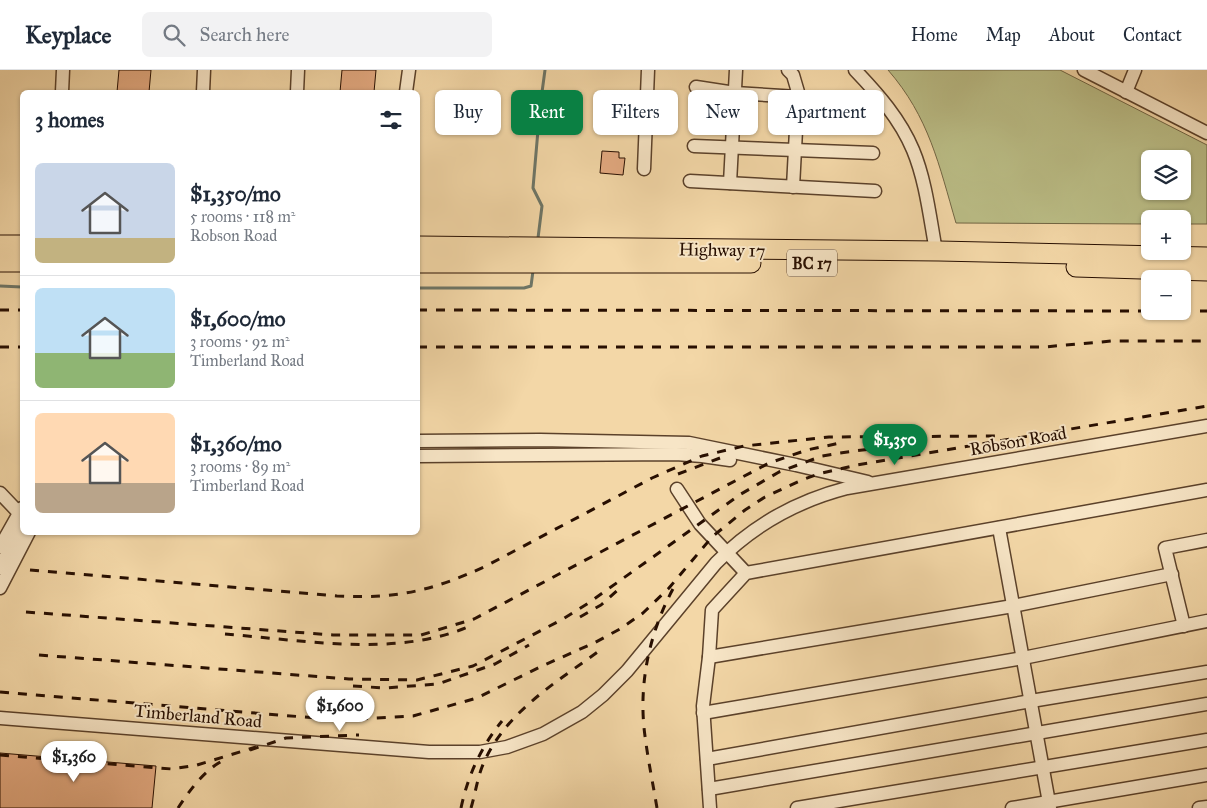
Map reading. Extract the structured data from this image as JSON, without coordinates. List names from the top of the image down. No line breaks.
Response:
{"streets":{"highway":["Highway 17","BC 17"],"street":["Robson Road","Timberland Road"]},"crossings":[["Robson Road","Timberland Road"]],"page":{"header":"Keyplace","search":"Search here","nav":["Home","Map","About","Contact"],"chip":["Buy","Rent","Filters","New","Apartment"],"heading":"3 homes","map_buttons":["+","−"],"list":[{"name":"$1,350/mo","note":"5 rooms · 118 m² · Robson Road"},{"name":"$1,600/mo","note":"3 rooms · 92 m² · Timberland Road"},{"name":"$1,360/mo","note":"3 rooms · 89 m² · Timberland Road"}],"price":["$1,350","$1,600","$1,360"]}}
